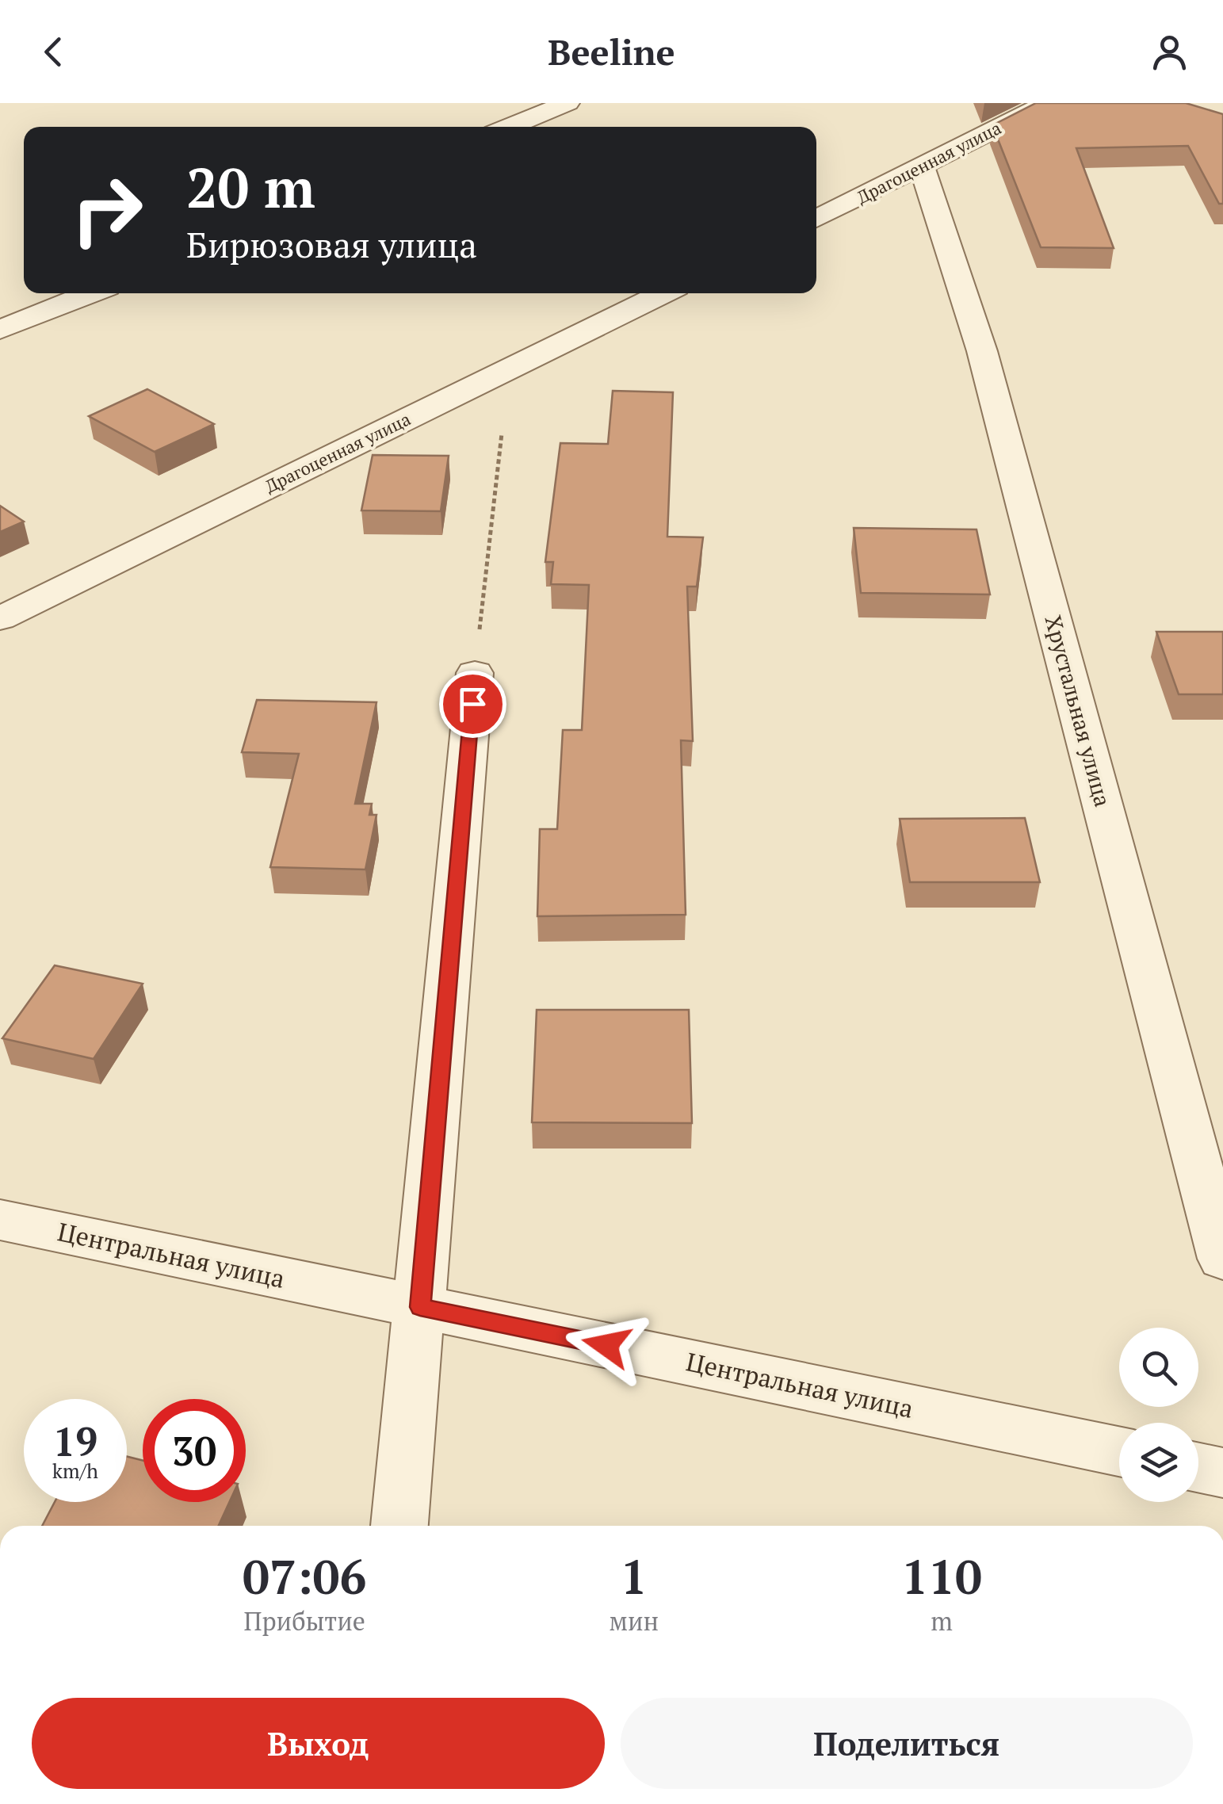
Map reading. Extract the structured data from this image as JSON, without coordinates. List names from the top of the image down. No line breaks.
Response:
{"streets":{"street":["Драгоценная улица","Хрустальная улица","Центральная улица"]},"crossings":[["Драгоценная улица","Хрустальная улица"]],"page":{"header":"Beeline","turn":["20 m","Бирюзовая улица"],"speed":"19 km/h","limit":"30","eta":["07:06","Прибытие","1","мин","110","m"],"buttons":["Выход","Поделиться"]}}
